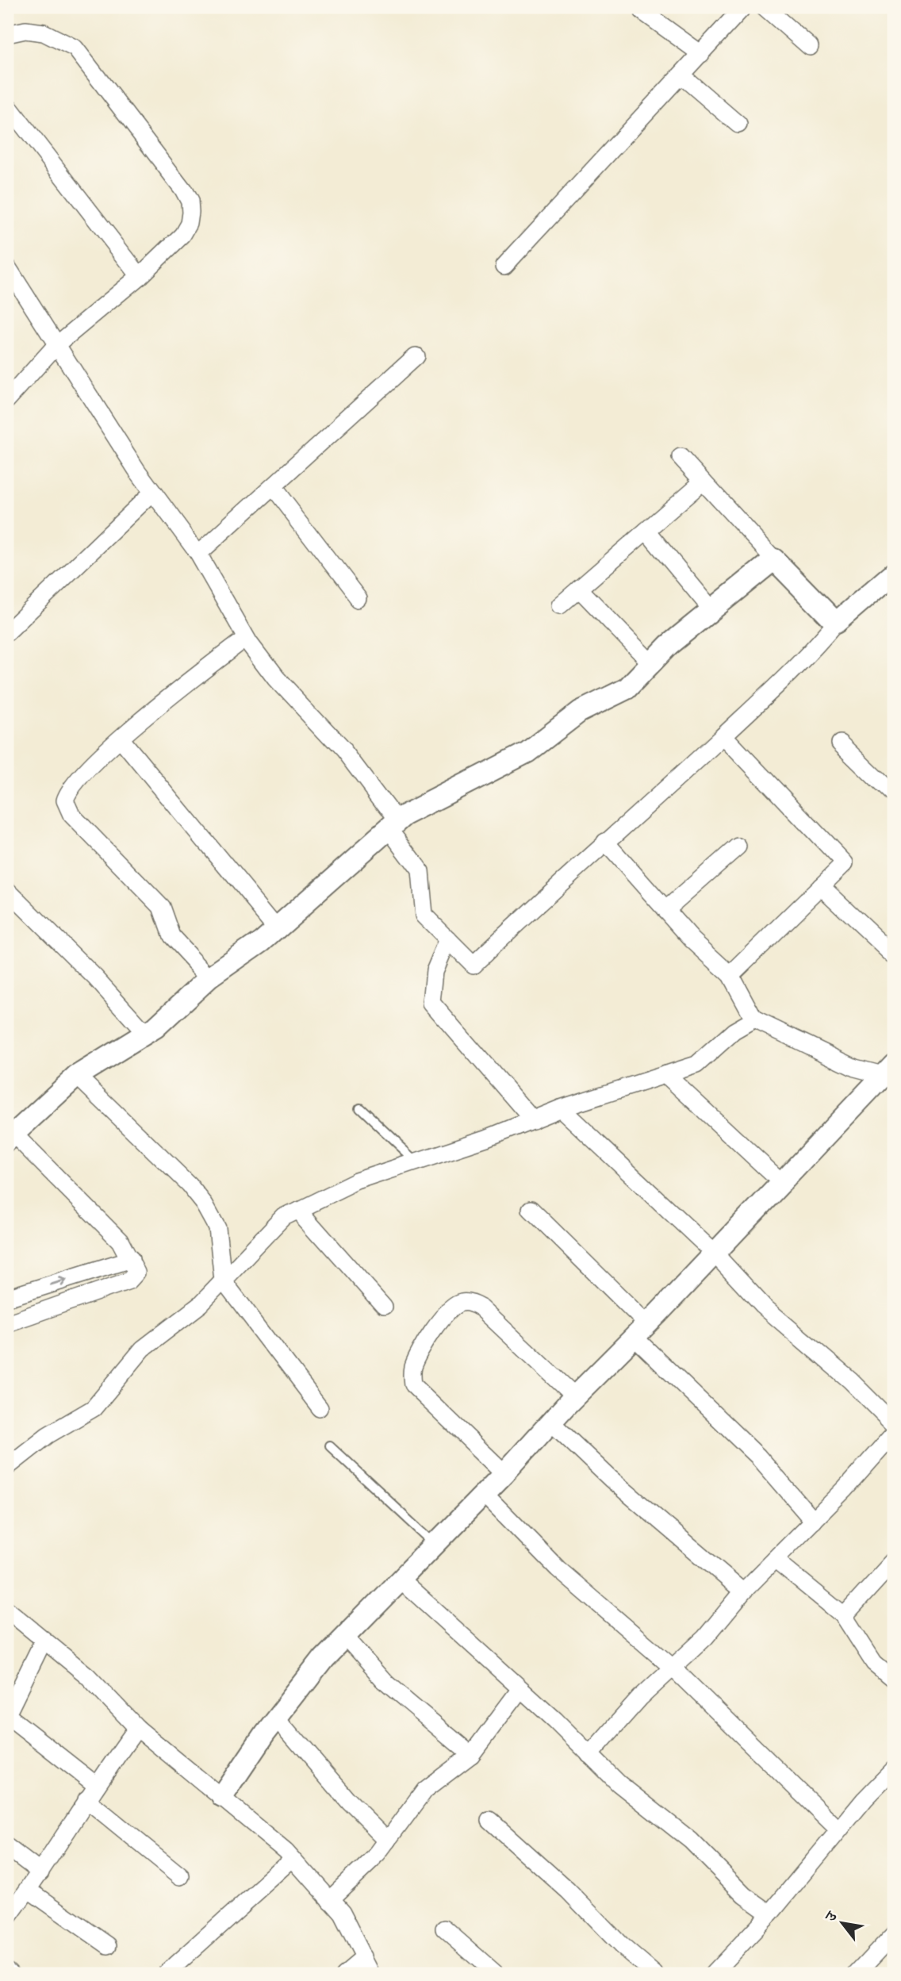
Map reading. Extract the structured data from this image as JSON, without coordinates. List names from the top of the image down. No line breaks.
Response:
{"north":"top left"}
